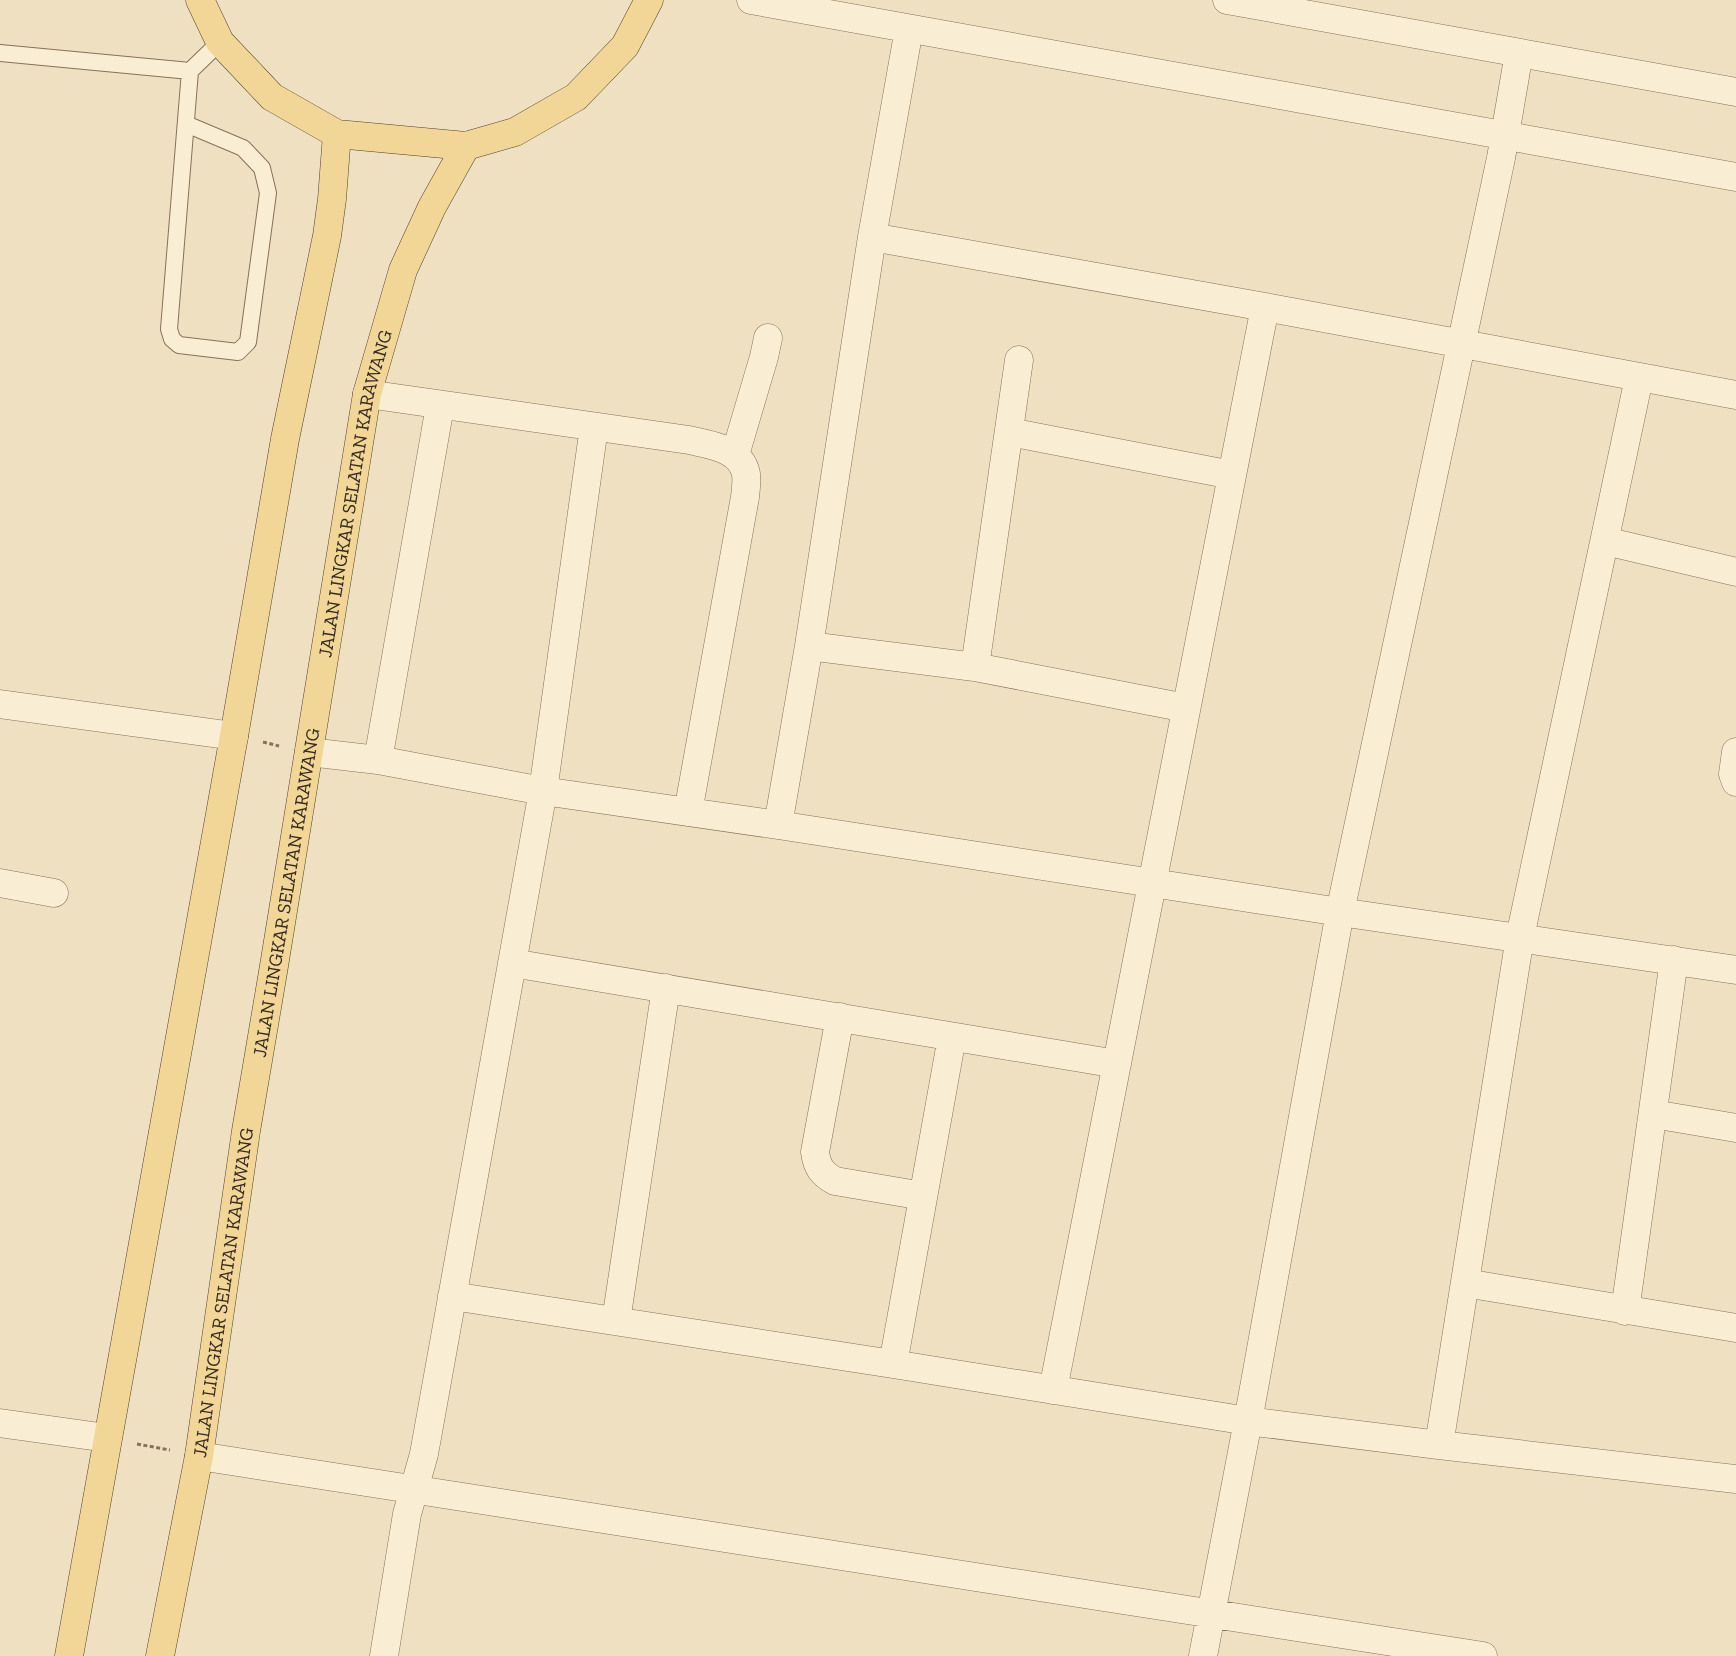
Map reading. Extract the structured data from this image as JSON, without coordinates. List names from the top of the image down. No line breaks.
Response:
{"streets":{"main road":["JALAN LINGKAR SELATAN KARAWANG"]}}
